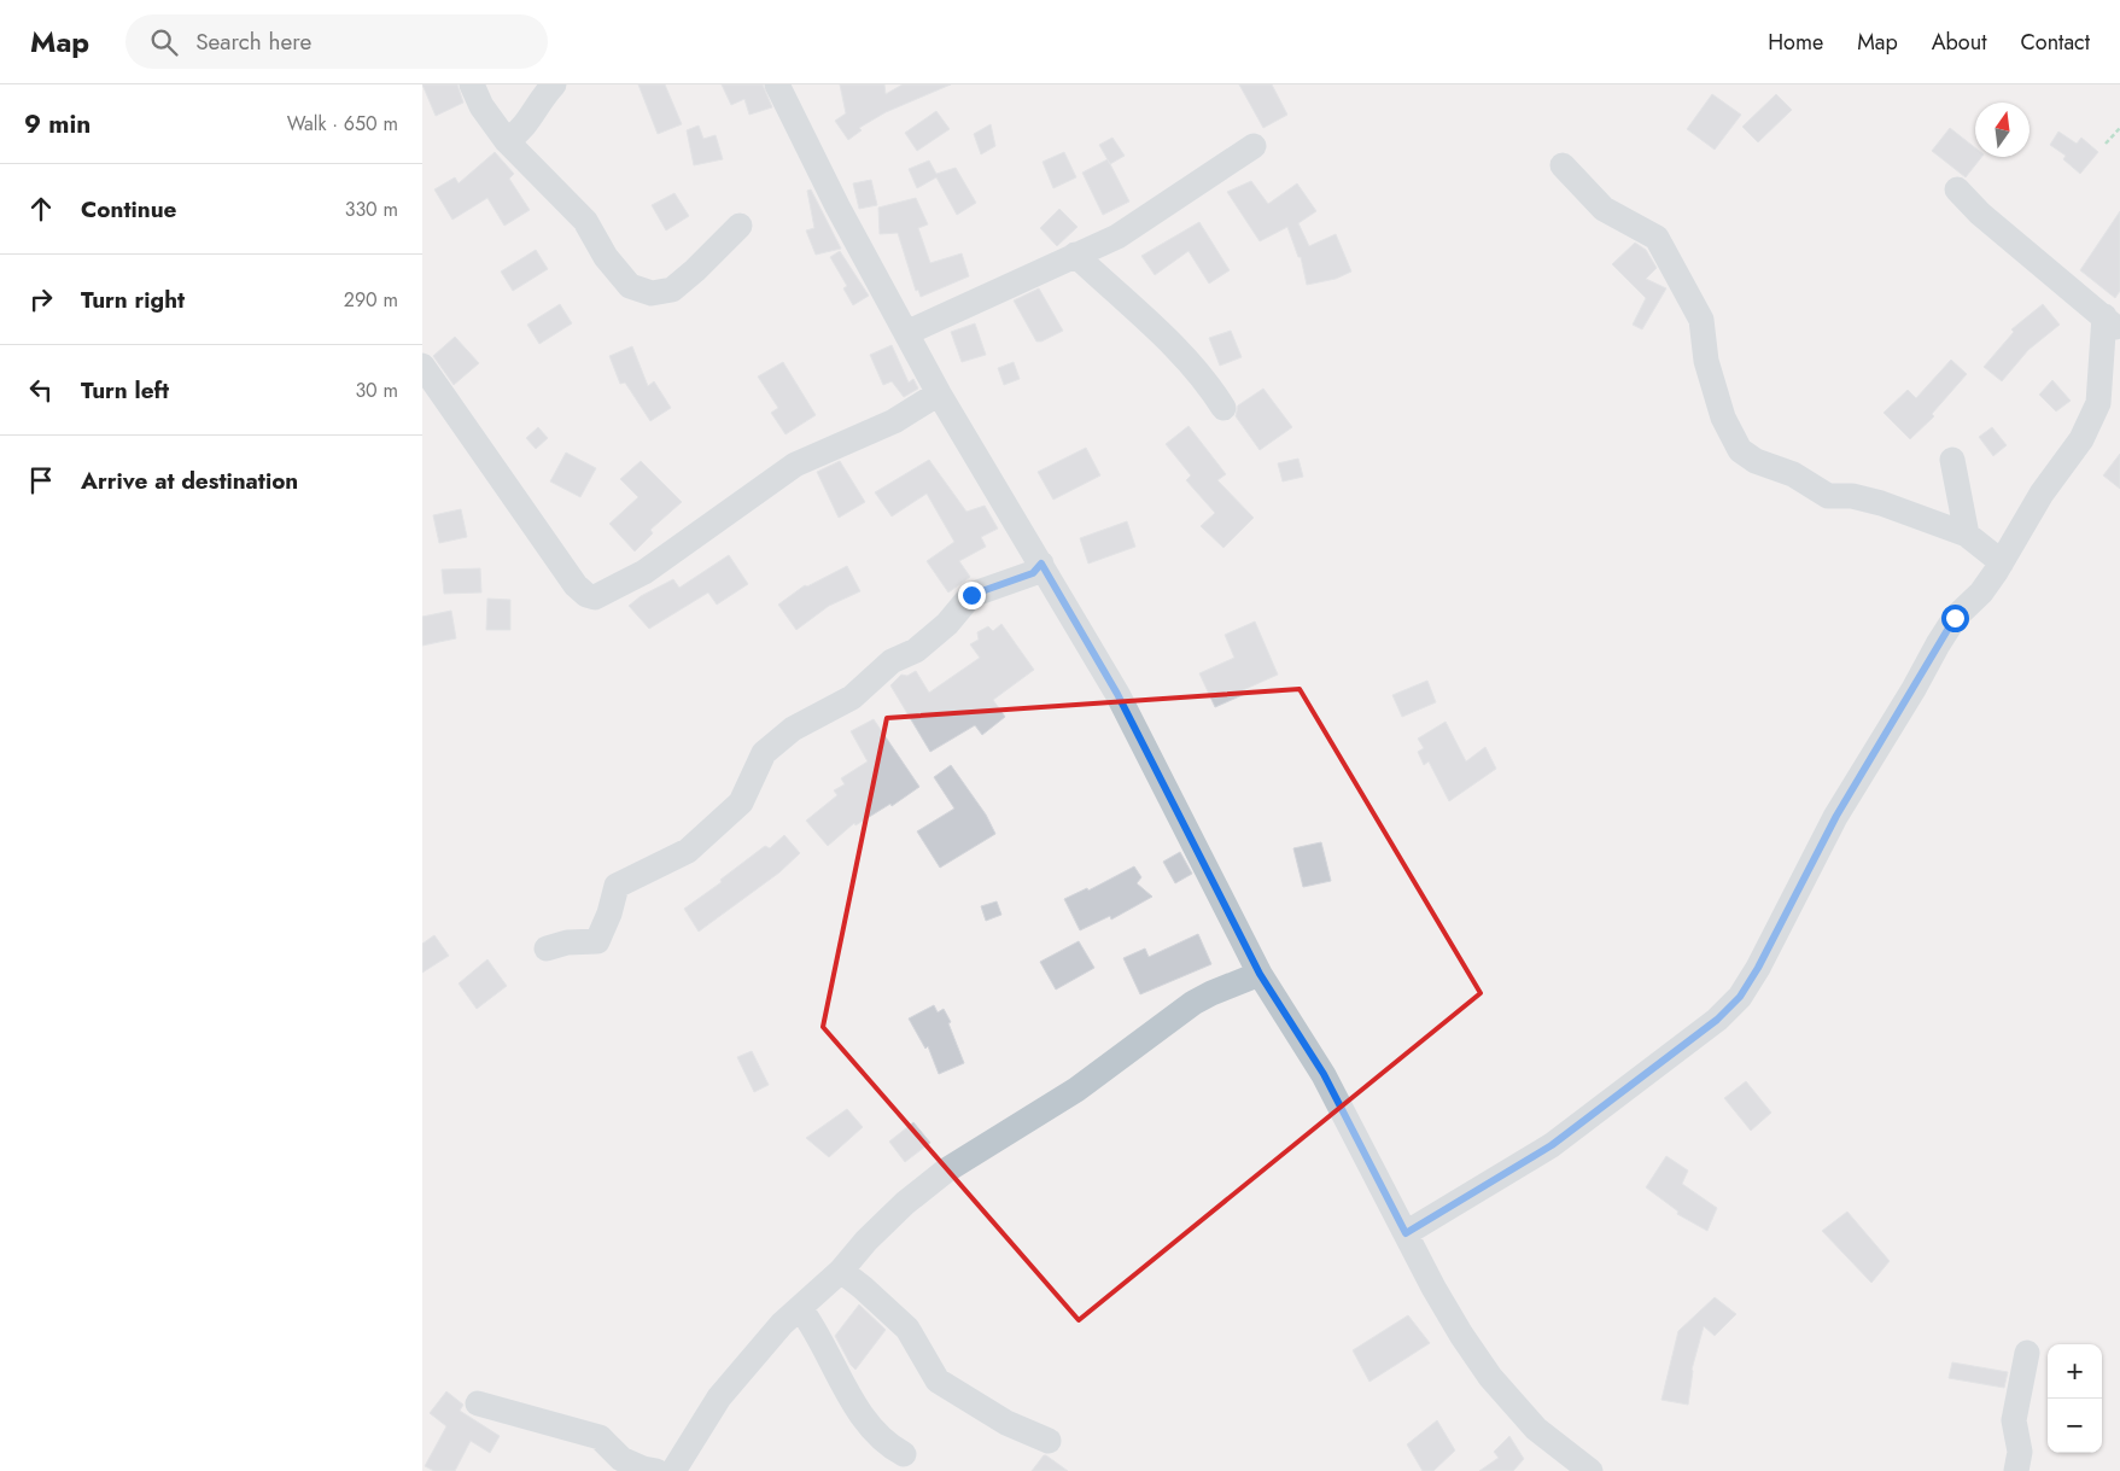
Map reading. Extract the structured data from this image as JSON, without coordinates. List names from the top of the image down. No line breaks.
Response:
{"north":"top","page":{"header":"Map","search":"Search here","nav":["Home","Map","About","Contact"],"heading":["9 min","Walk · 650 m"],"list":[["Continue","330 m"],["Turn right","290 m"],["Turn left","30 m"],"Arrive at destination"],"map_buttons":["+","−"]}}
